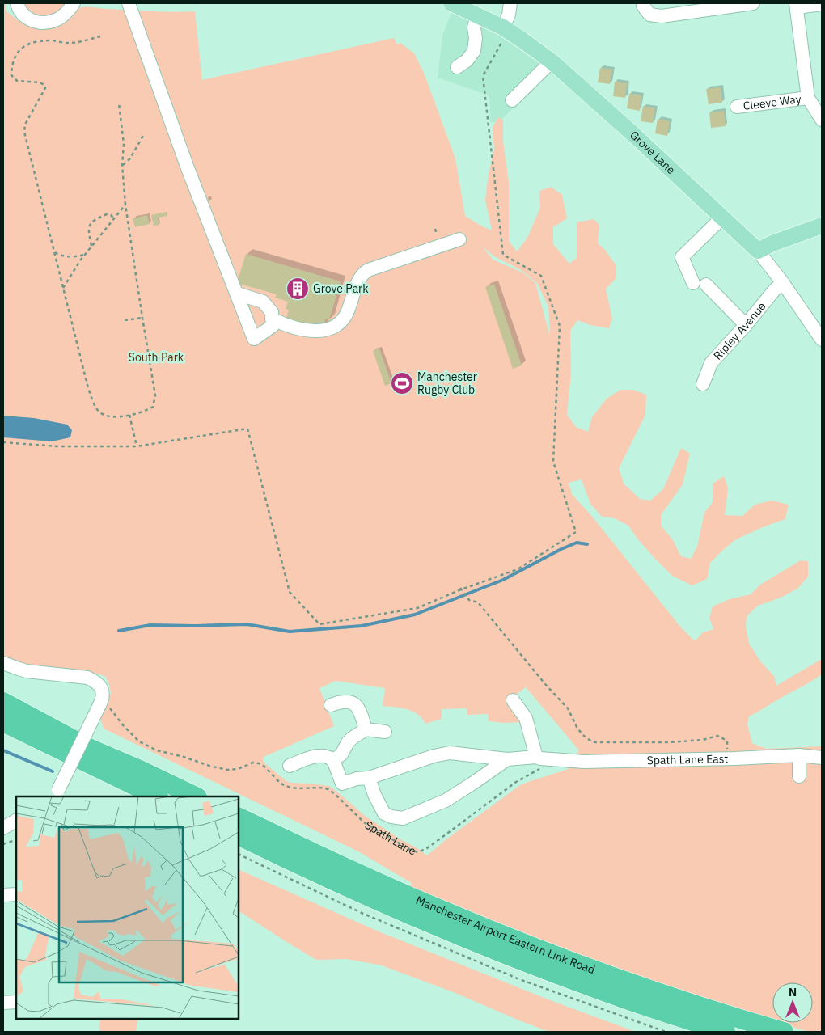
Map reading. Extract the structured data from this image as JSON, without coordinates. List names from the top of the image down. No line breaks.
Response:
{"streets":{"highway":["Manchester Airport Eastern Link Road"],"main road":["Grove Lane"],"street":["Cleeve Way","Ripley Avenue","Spath Lane East"],"path":["Spath Lane"]},"crossings":[["Grove Lane","Ripley Avenue"],["Spath Lane East","Spath Lane"]],"parks":["South Park"],"places":{"building":["Grove Park"],"sports":["Manchester Rugby Club"]},"north":"top"}
